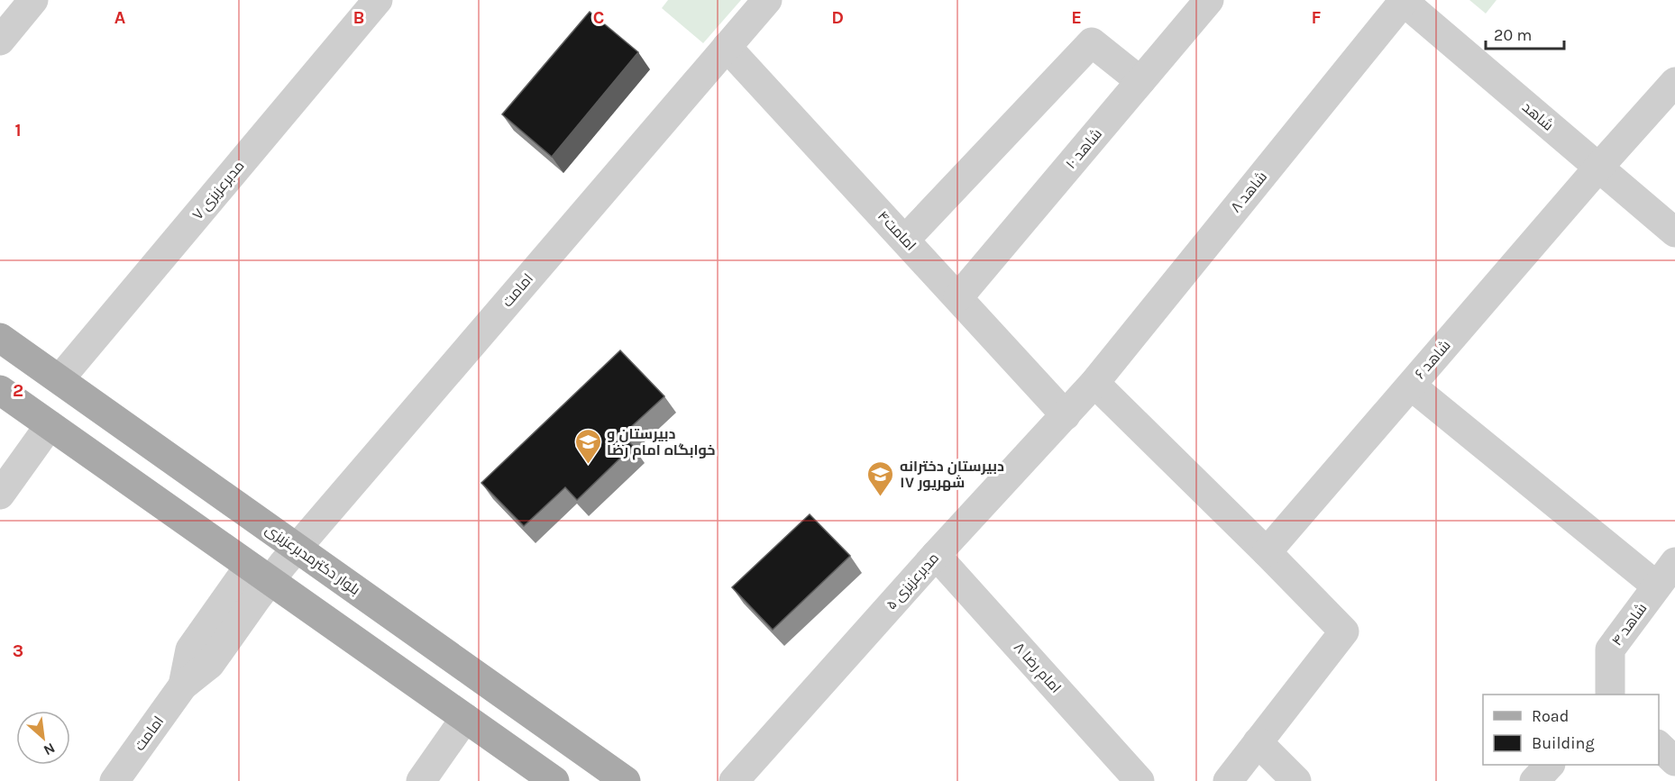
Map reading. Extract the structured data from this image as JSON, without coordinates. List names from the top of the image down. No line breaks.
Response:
{"streets":{"main road":["بلوار دکترمدبرعزیزی"],"street":["شاهد","شاهد ۱۰","مدبرعزیزی ۷","شاهد ۸","امامت۴","امامت","شاهد ۶","مدبرعزیزی ۵","شاهد ۴","امام رضا ۸"]},"crossings":[["شاهد","شاهد ۸"],["شاهد","شاهد ۶"],["شاهد ۱۰","امامت۴"],["مدبرعزیزی ۷","بلوار دکترمدبرعزیزی"],["شاهد ۸","مدبرعزیزی ۵"],["امامت۴","امامت"],["امامت۴","مدبرعزیزی ۵"],["امامت","بلوار دکترمدبرعزیزی"],["مدبرعزیزی ۵","امام رضا ۸"]],"places":{"school or university":["دبیرستان و خوابگاه امام رضا","دبیرستان دخترانه ۱۷ شهریور"]},"legend":["Road","Building"],"scale_bar":"20 m","north":"bottom right","grid":{"columns":["A","B","C","D","E","F"],"rows":["1","2","3"]}}
